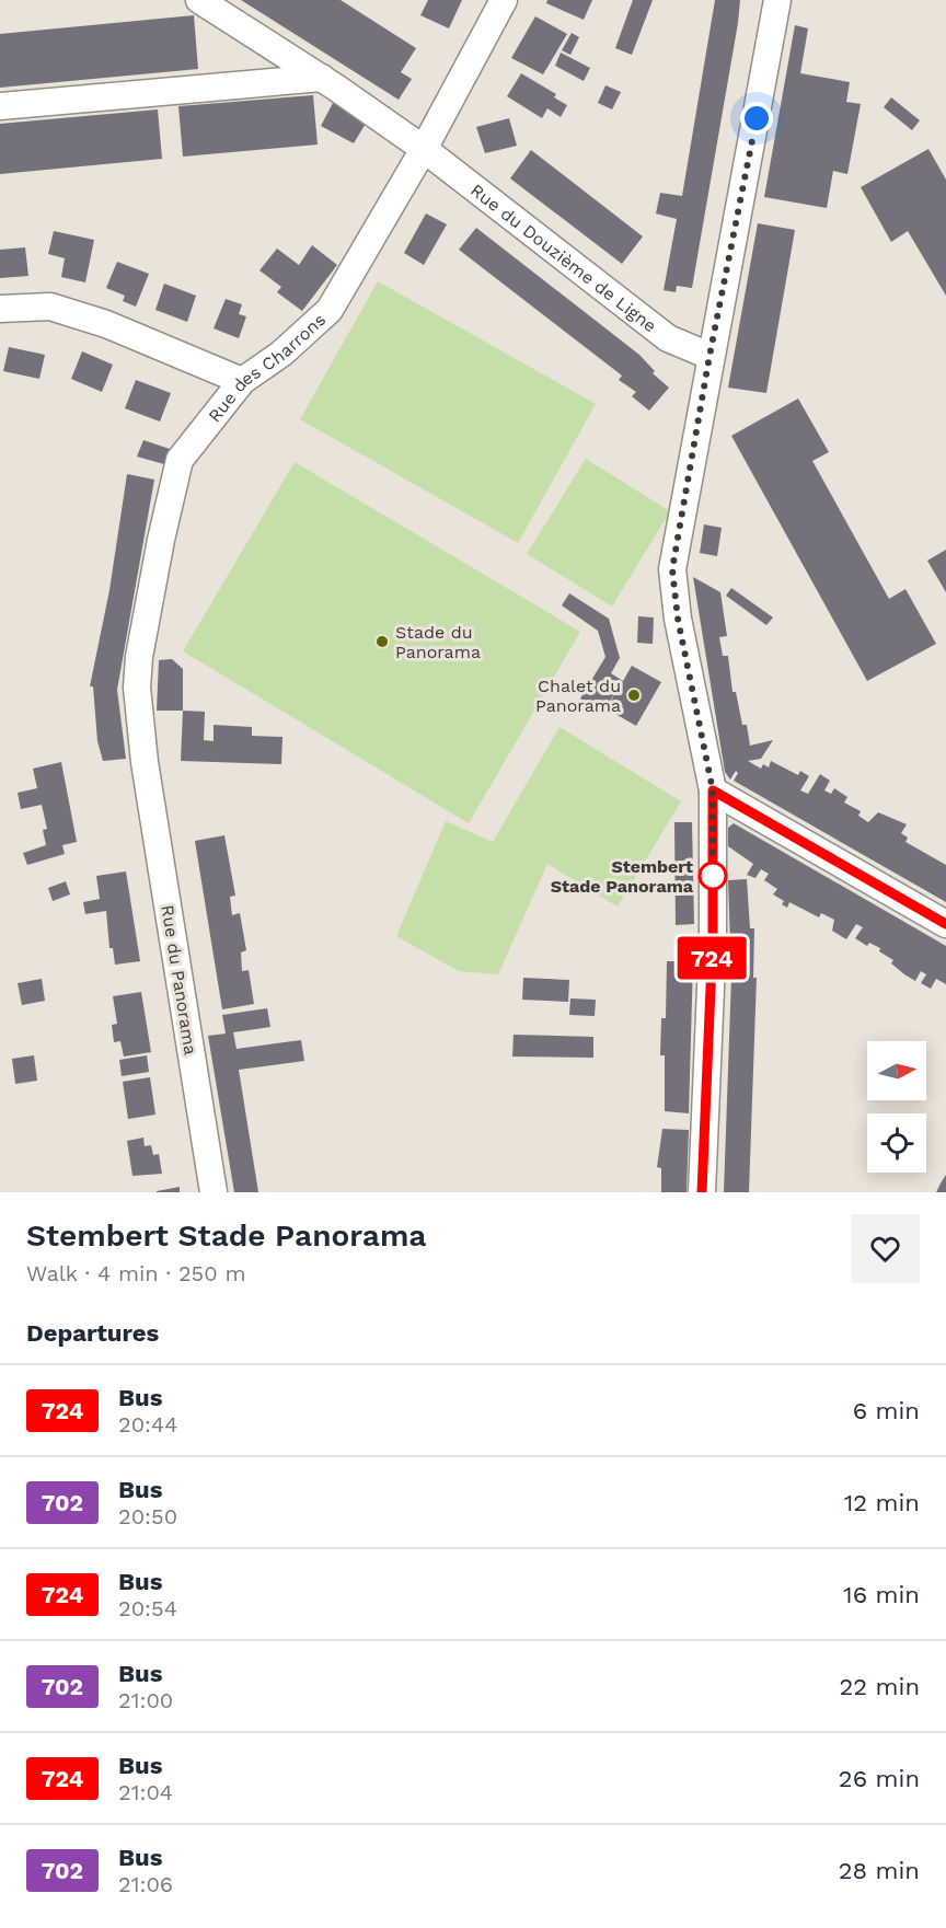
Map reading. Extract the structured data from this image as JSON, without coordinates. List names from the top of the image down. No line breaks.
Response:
{"streets":{"street":["Rue du Douzième de Ligne","Rue des Charrons","Rue du Panorama"]},"crossings":[["Rue du Douzième de Ligne","Rue des Charrons"],["Rue des Charrons","Rue du Panorama"]],"places":["Stade du Panorama","Chalet du Panorama","Stembert Stade Panorama"],"lines":["bus line 724"],"north":"right","page":{"on_map":"724","heading":[["Stembert Stade Panorama","Walk · 4 min · 250 m"],"Departures"],"list":[{"mark":"724","name":"Bus","note":"20:44","value":"6 min"},{"mark":"702","name":"Bus","note":"20:50","value":"12 min"},{"mark":"724","name":"Bus","note":"20:54","value":"16 min"},{"mark":"702","name":"Bus","note":"21:00","value":"22 min"},{"mark":"724","name":"Bus","note":"21:04","value":"26 min"},{"mark":"702","name":"Bus","note":"21:06","value":"28 min"}]}}
